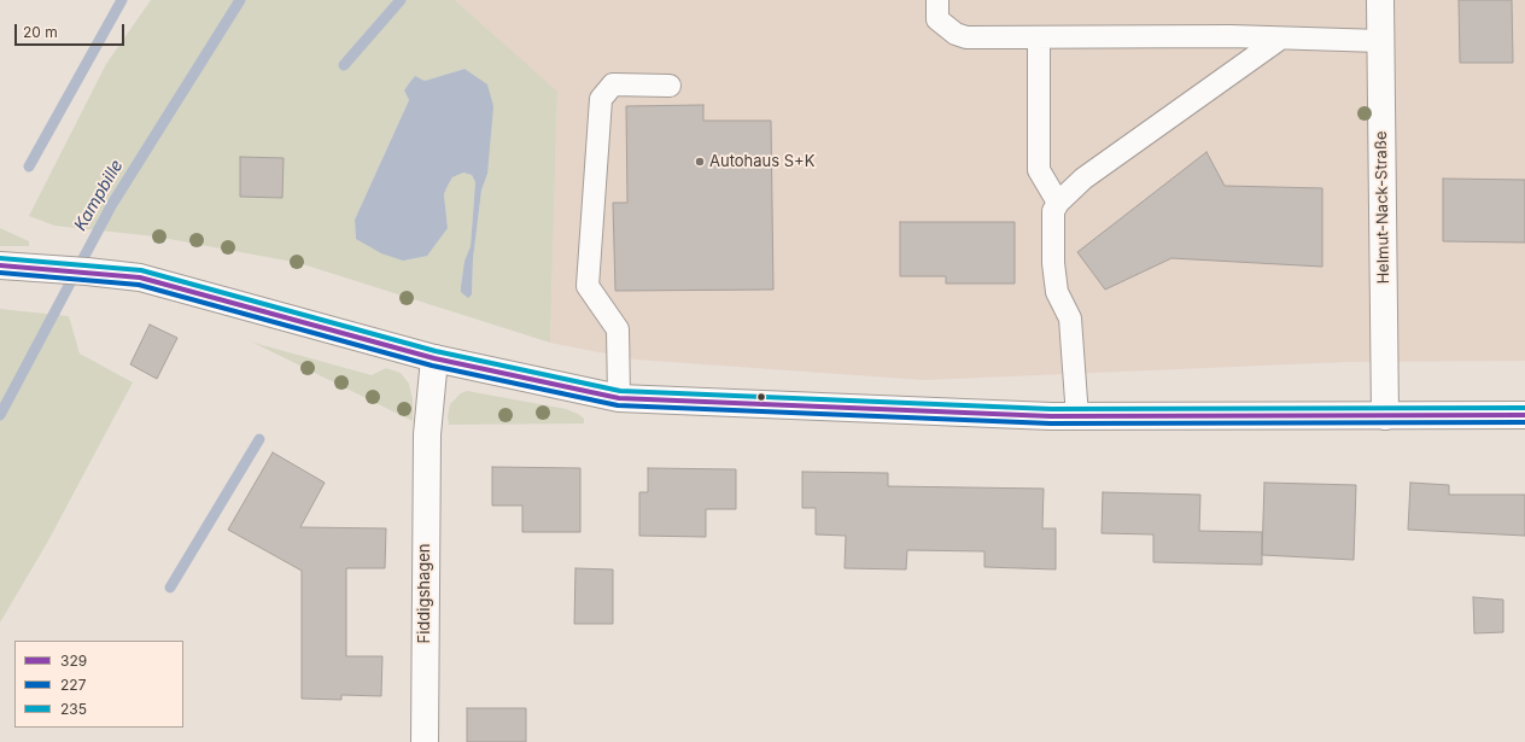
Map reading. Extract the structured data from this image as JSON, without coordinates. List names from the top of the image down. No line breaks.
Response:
{"streets":{"street":["Helmut-Nack-Straße","Fiddigshagen"]},"water":["Kampbille"],"places":["Autohaus S+K"],"lines":["transit line 235","transit line 329","transit line 227"],"legend":["329","227","235"],"scale_bar":"20 m"}
